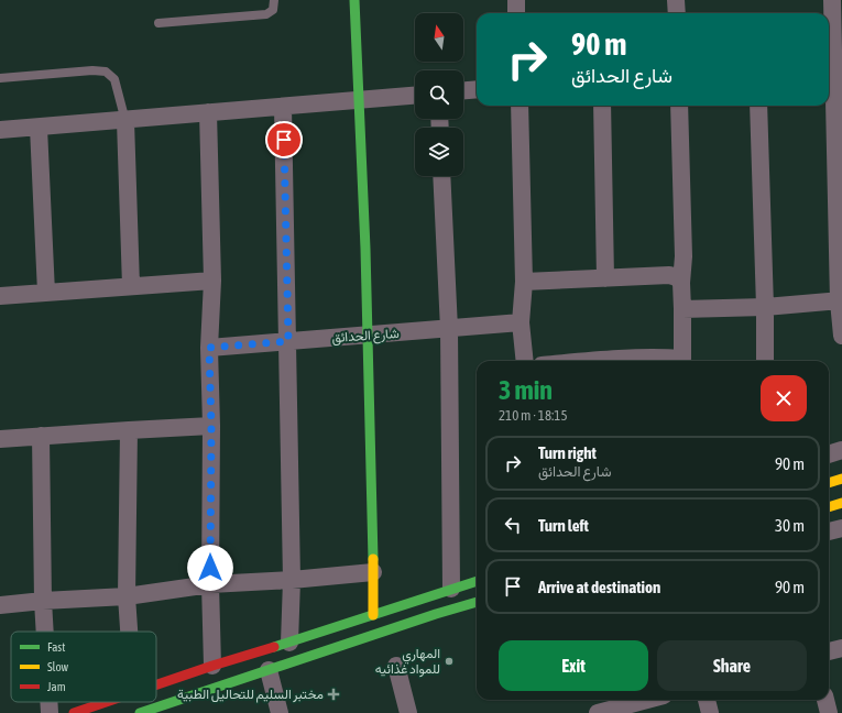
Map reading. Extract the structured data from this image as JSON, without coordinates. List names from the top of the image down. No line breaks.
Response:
{"streets":{"street":["شارع الحدائق"]},"places":{"other":["المهاري للمواد غذائيه"],"health":["مختبر السليم للتحاليل الطبية"]},"legend":["Fast","Slow","Jam"],"north":"top","page":{"turn":["90 m","شارع الحدائق"],"heading":["3 min","210 m · 18:15"],"list":[{"name":"Turn right","note":"شارع الحدائق","value":"90 m"},{"name":"Turn left","value":"30 m"},{"name":"Arrive at destination","value":"90 m"}],"buttons":["Exit","Share"]}}
